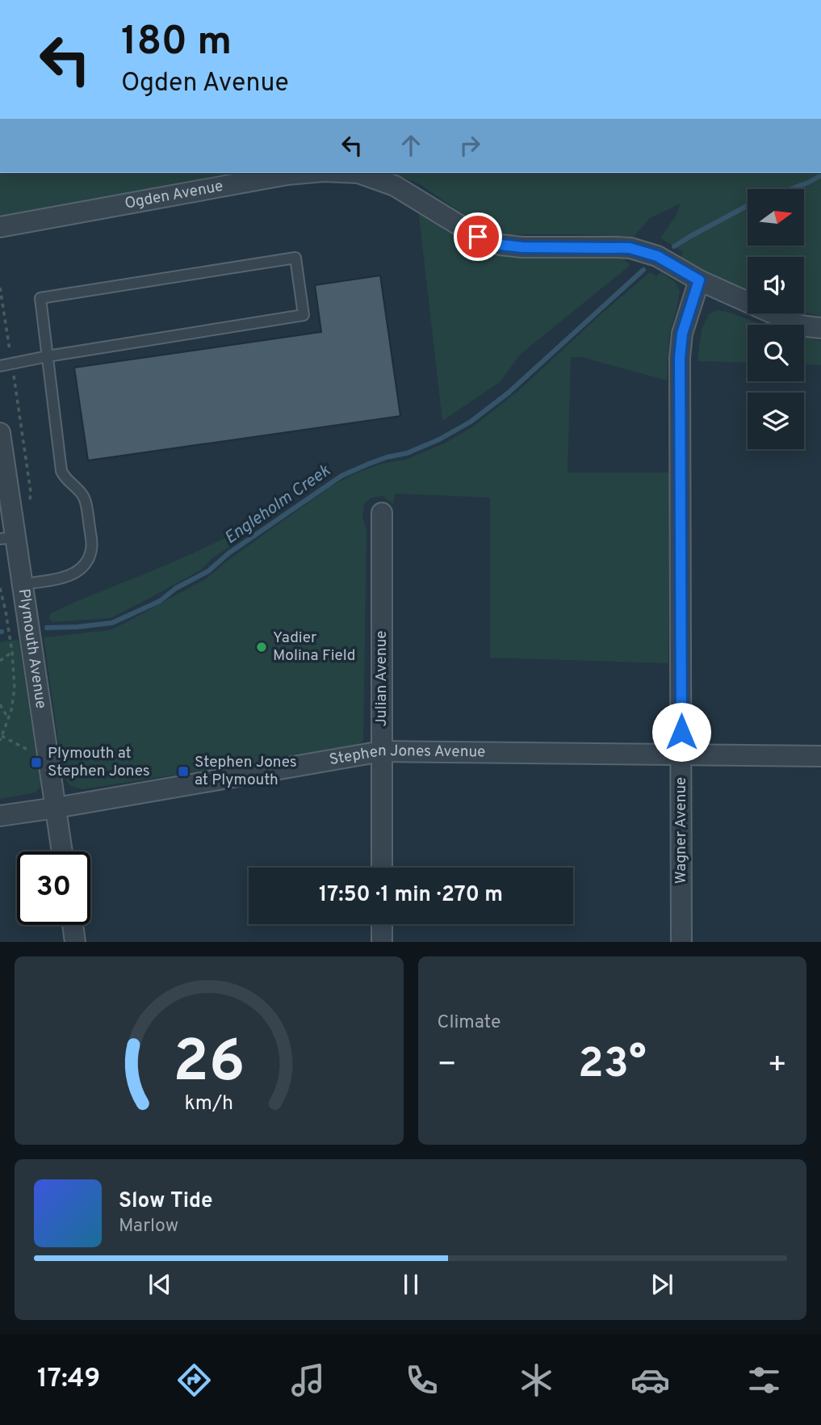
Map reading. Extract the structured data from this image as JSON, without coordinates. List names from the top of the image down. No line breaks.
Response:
{"streets":{"street":["Ogden Avenue","Plymouth Avenue","Julian Avenue","Stephen Jones Avenue","Wagner Avenue"]},"crossings":[["Ogden Avenue","Wagner Avenue"],["Plymouth Avenue","Stephen Jones Avenue"],["Julian Avenue","Stephen Jones Avenue"],["Stephen Jones Avenue","Wagner Avenue"]],"water":["Engleholm Creek"],"places":{"other":["Yadier Molina Field"],"transit":["Plymouth at Stephen Jones","Stephen Jones at Plymouth"]},"north":"right","page":{"turn":["180 m","Ogden Avenue"],"limit":"30","trip":"17:50 · 1 min · 270 m","tile":"Climate","heat":["−","23°","+"],"song":["Slow Tide","Marlow"],"tabs":"17:49","gauge":["26","km/h"]}}
